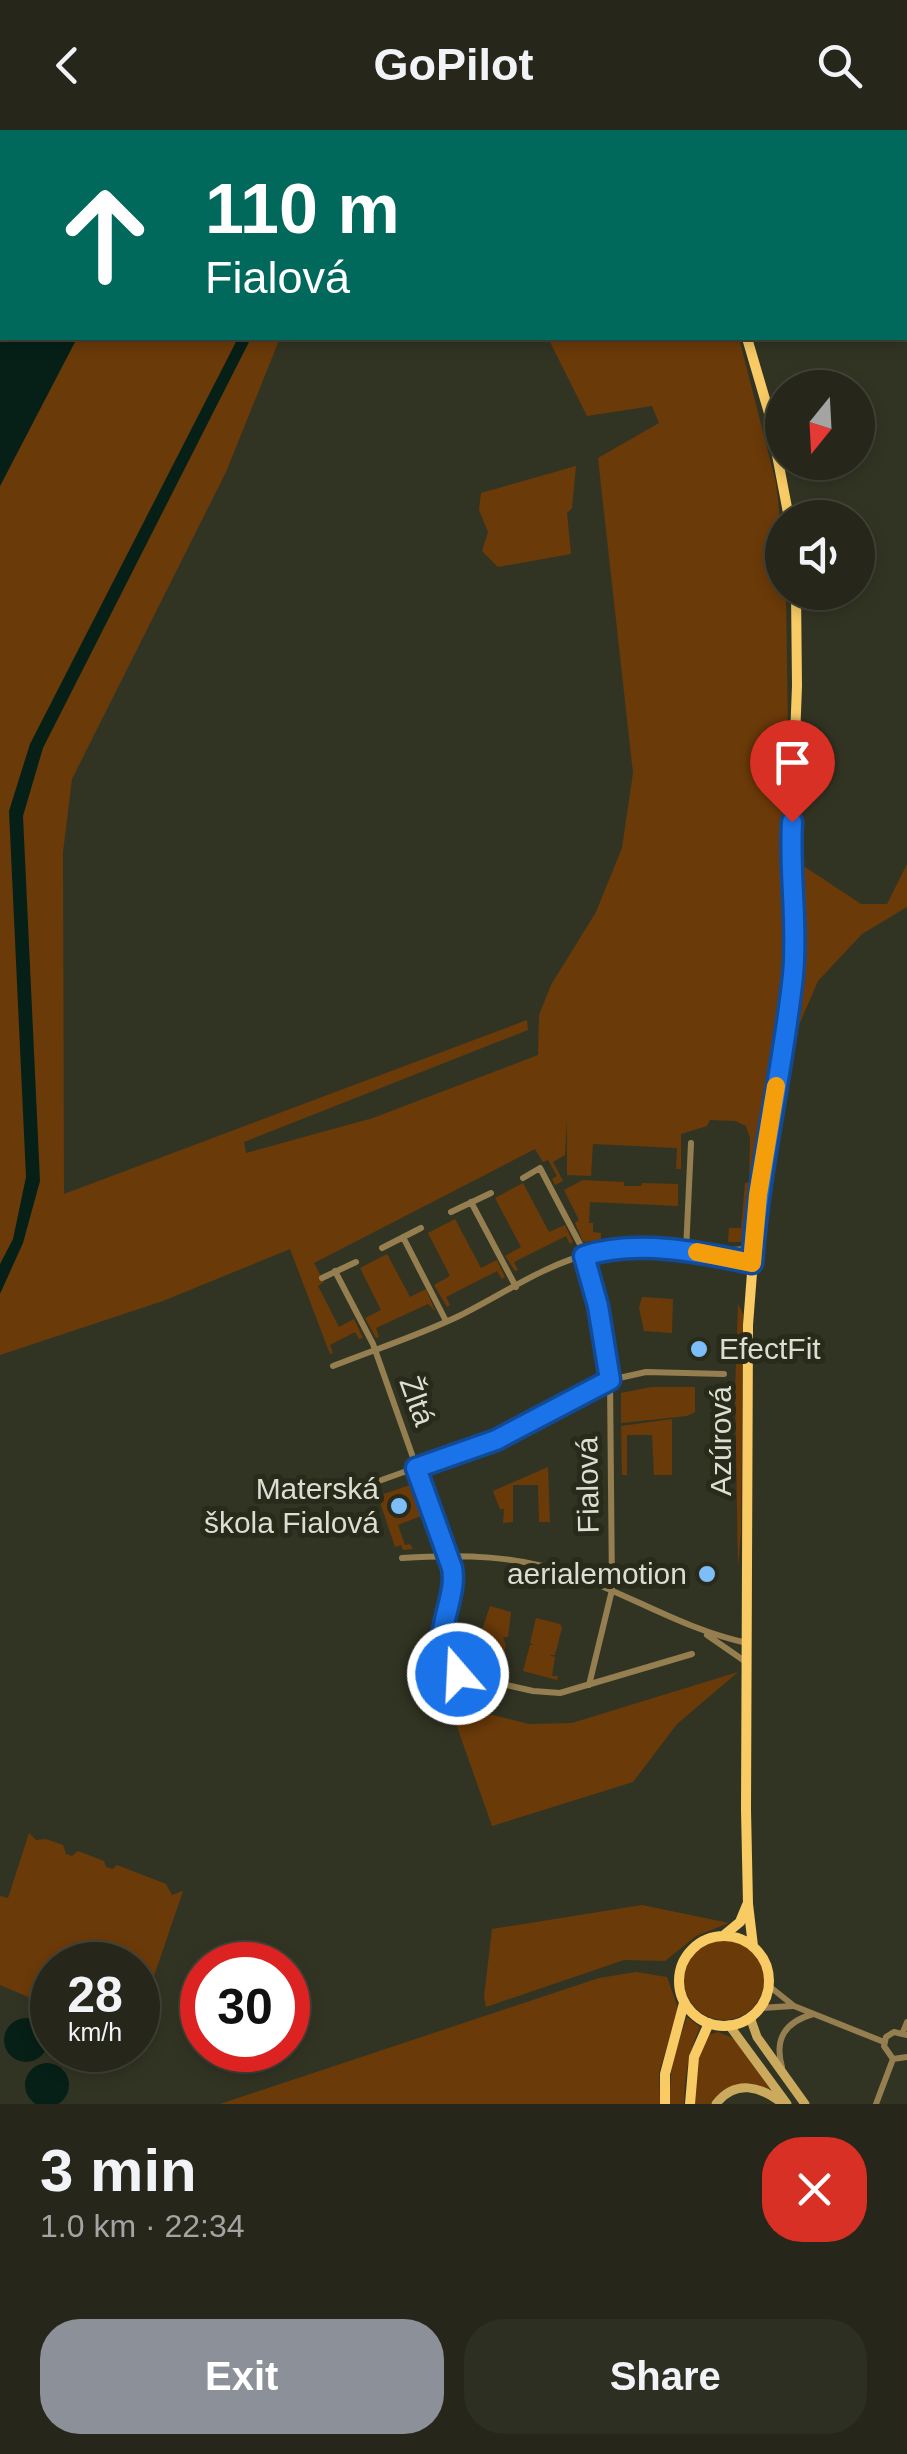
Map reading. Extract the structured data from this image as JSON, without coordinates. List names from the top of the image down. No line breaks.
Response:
{"streets":{"main road":["Azúrová"],"street":["Žltá","Fialová"]},"crossings":[["Azúrová","Fialová"]],"places":["EfectFit","Materská škola Fialová","aerialemotion"],"north":"bottom","page":{"header":"GoPilot","turn":["110 m","Fialová"],"speed":"28 km/h","limit":"30","heading":["3 min","1.0 km · 22:34"],"buttons":["Exit","Share"]}}
